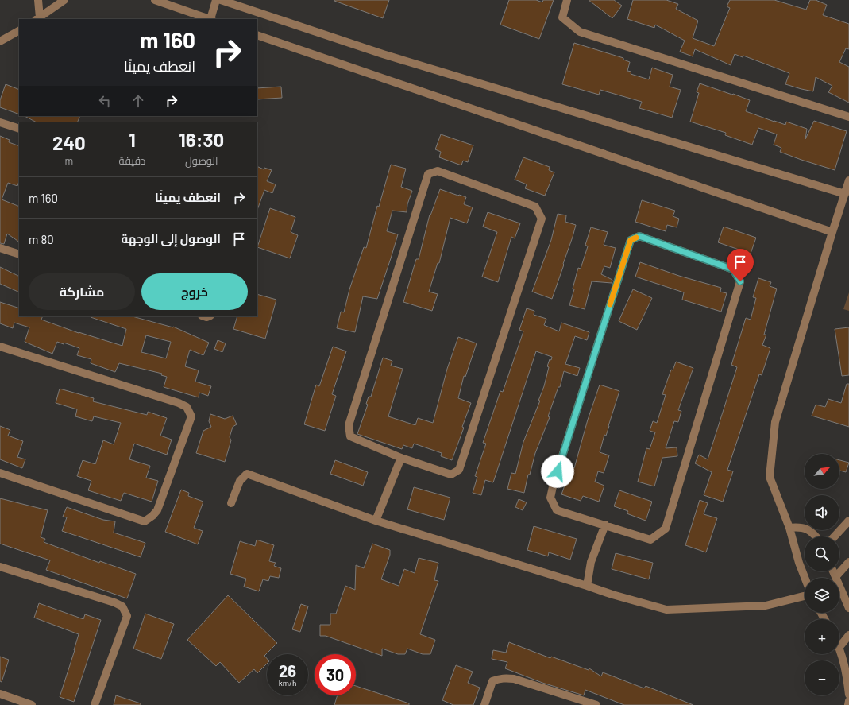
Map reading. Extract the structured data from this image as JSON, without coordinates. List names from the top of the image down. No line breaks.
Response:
{"north":"top right","page":{"turn":["160 m","انعطف يمينًا"],"eta":["16:30","الوصول","1","دقيقة","240","m"],"list":[{"name":"انعطف يمينًا","value":"160 m"},{"name":"الوصول إلى الوجهة","value":"80 m"}],"buttons":["خروج","مشاركة"],"map_buttons":["+","−"],"speed":"26 km/h","limit":"30"}}
